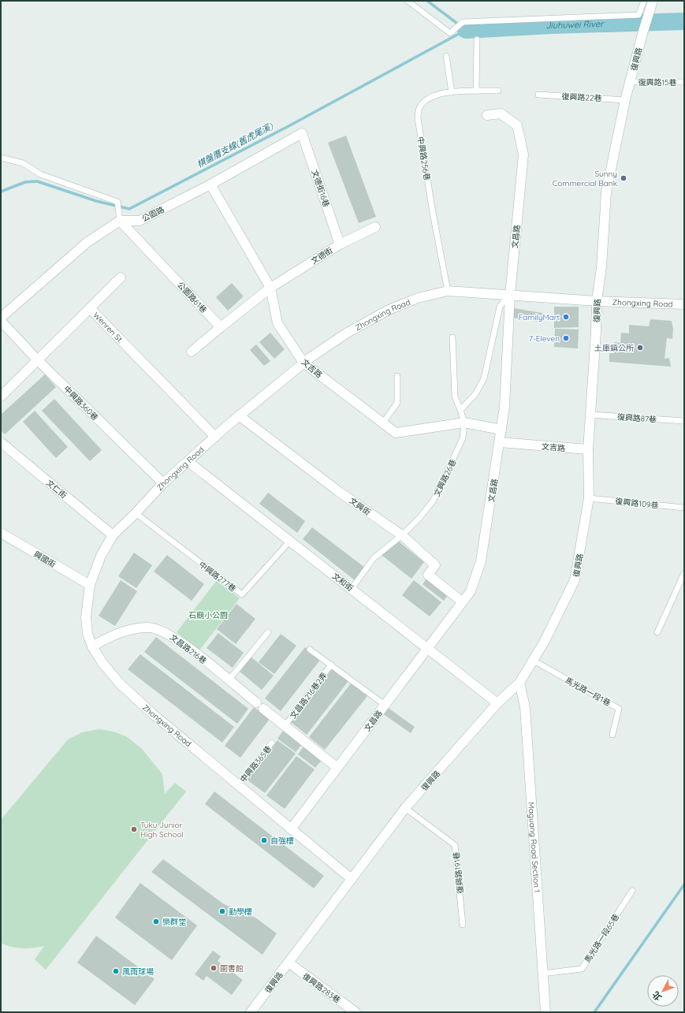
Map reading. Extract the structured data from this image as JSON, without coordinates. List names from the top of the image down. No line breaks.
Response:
{"streets":{"street":["復興路","文德街16巷","公園路","文昌路","文德街","公園路61巷","Zhongxing Road","Wenren St.","文吉路","中興路360巷","文仁街","文興街","興國街","文和街","文昌路216巷","Maguang Road Section 1","復興路283巷"],"lane":["復興路15巷","復興路22巷","中興路256巷","復興路87巷","文興路26巷","復興路109巷","中興路277巷","馬光路一段1巷","文昌路216巷2弄","中興路365巷","復興路191巷","馬光路一段65巷"]},"crossings":[["復興路","復興路15巷"],["復興路","復興路22巷"],["復興路","Zhongxing Road"],["復興路","文吉路"],["復興路","復興路87巷"],["復興路","復興路109巷"],["復興路","文和街"],["復興路","馬光路一段1巷"],["復興路","Maguang Road Section 1"],["復興路","復興路191巷"],["復興路","復興路283巷"],["中興路256巷","Zhongxing Road"],["文德街16巷","公園路"],["文德街16巷","文德街"],["公園路","公園路61巷"],["公園路","文吉路"],["文昌路","Zhongxing Road"],["文昌路","文吉路"],["文昌路","文興街"],["文昌路","文和街"],["文德街","文吉路"],["Zhongxing Road","Wenren St."],["Zhongxing Road","文吉路"],["Zhongxing Road","中興路360巷"],["Zhongxing Road","文仁街"],["Zhongxing Road","文興街"],["Zhongxing Road","興國街"],["Zhongxing Road","中興路277巷"],["Zhongxing Road","文和街"],["Zhongxing Road","文昌路216巷"],["Zhongxing Road","中興路365巷"],["Wenren St.","中興路360巷"],["文吉路","文興路26巷"],["文興路26巷","文興街"],["文興路26巷","文和街"],["中興路277巷","文和街"],["Maguang Road Section 1","馬光路一段65巷"]],"water":["Jiuhuwei River","棋盤厝支線(舊虎尾溪)"],"parks":["石廟小公園"],"places":["Sunny Commercial Bank","FamilyMart","7-Eleven","土庫鎮公所","Tuku Junior High School","自強樓","勤學樓","樂群堂","圖書館","風雨球場"],"north":"bottom left"}
